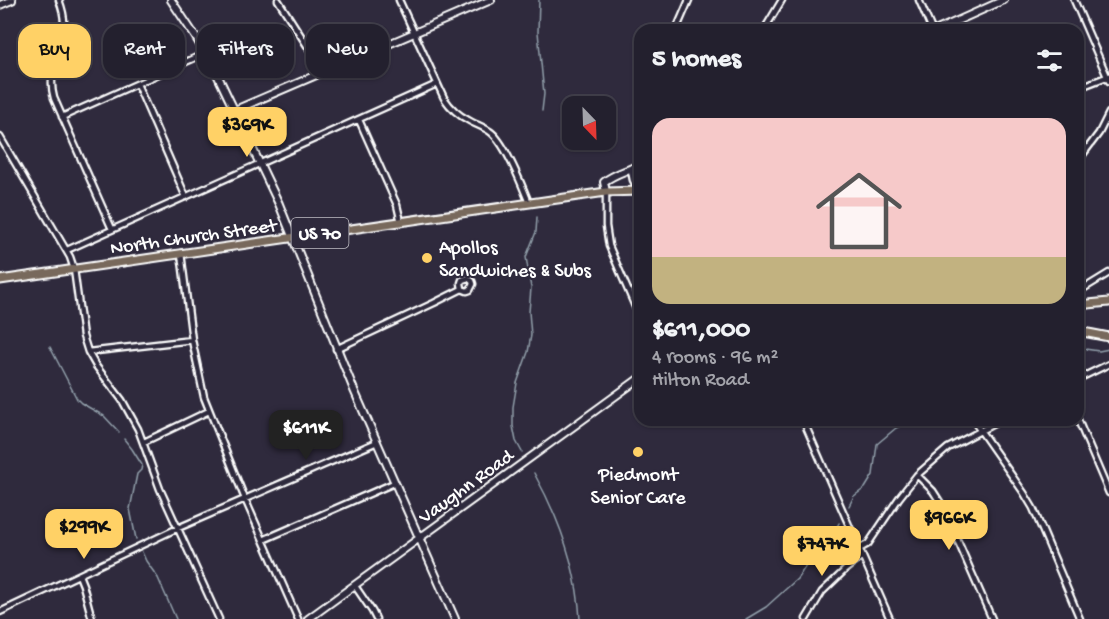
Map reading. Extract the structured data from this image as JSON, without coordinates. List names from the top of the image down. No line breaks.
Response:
{"streets":{"main road":["US 70","North Church Street"],"street":["Vaughn Road"]},"places":["Apollos Sandwiches & Subs","Piedmont Senior Care"],"north":"bottom right","page":{"chip":["Buy","Rent","Filters","New"],"heading":"5 homes","list":[{"name":"$611,000","note":"4 rooms · 96 m² · Hilton Road"}],"price":["$369K","$611K","$966K","$299K","$747K"]}}
